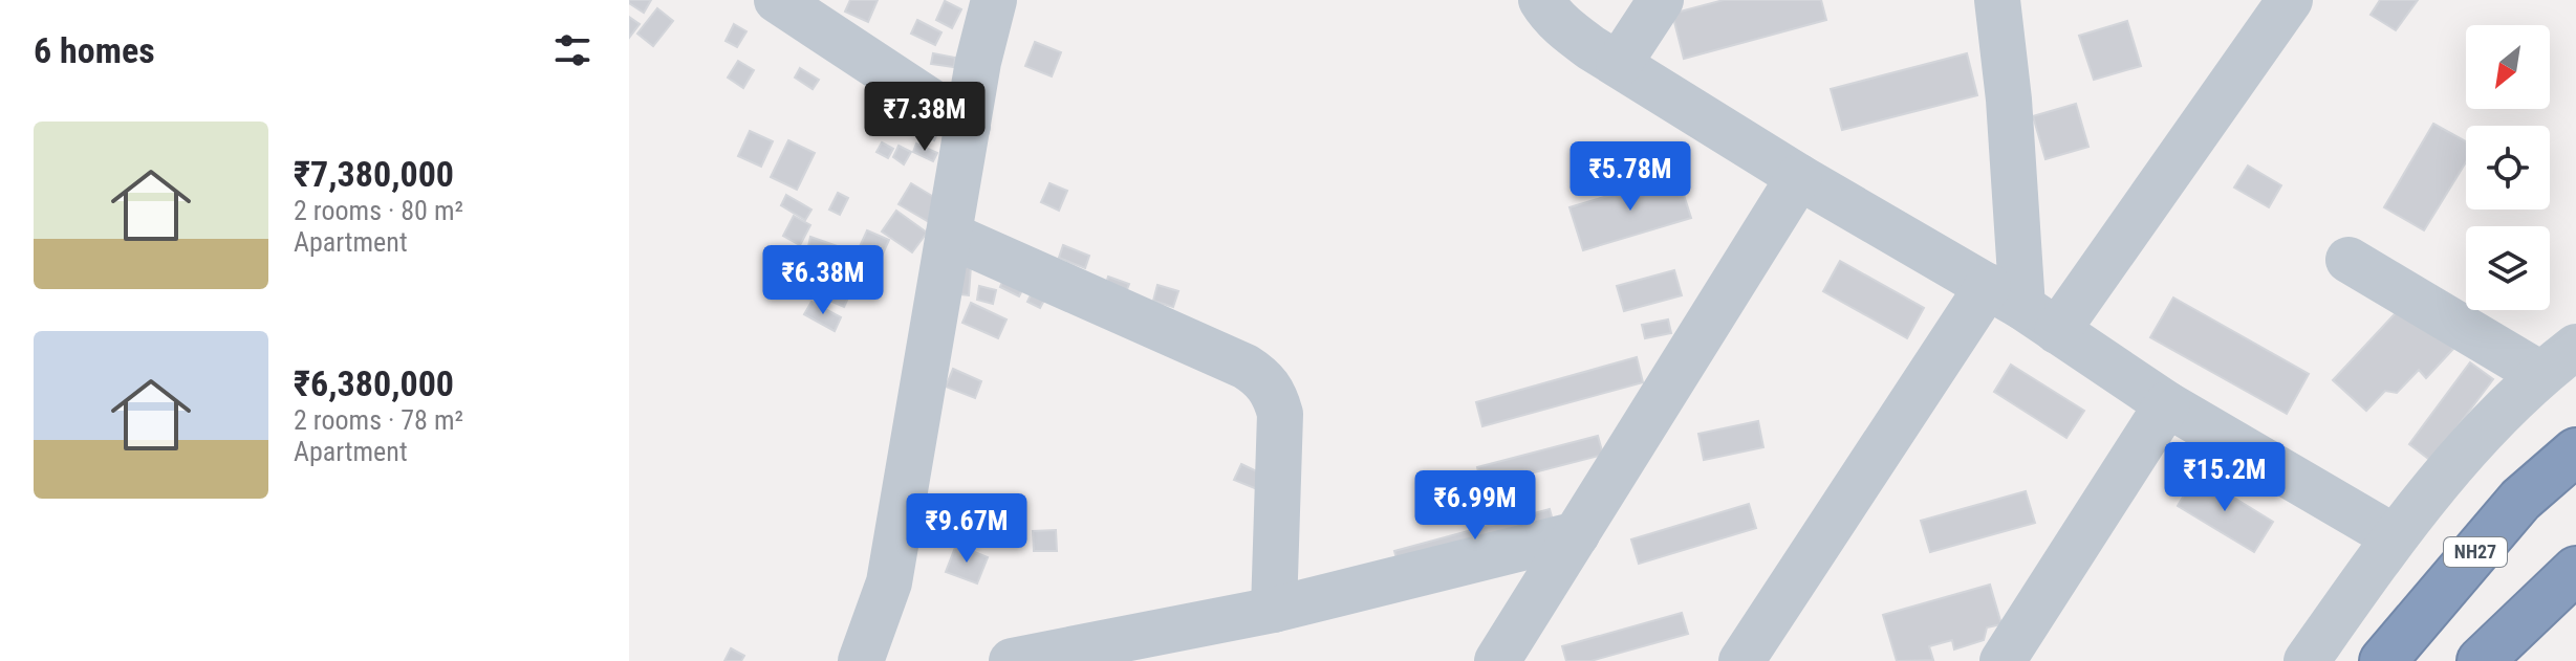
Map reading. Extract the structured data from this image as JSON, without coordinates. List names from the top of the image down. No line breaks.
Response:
{"streets":{"highway":["NH27"]},"north":"bottom left","page":{"heading":"6 homes","price":["₹7.38M","₹5.78M","₹6.38M","₹15.2M","₹6.99M","₹9.67M"],"list":[{"name":"₹7,380,000","note":"2 rooms · 80 m² · Apartment"},{"name":"₹6,380,000","note":"2 rooms · 78 m² · Apartment"}]}}
